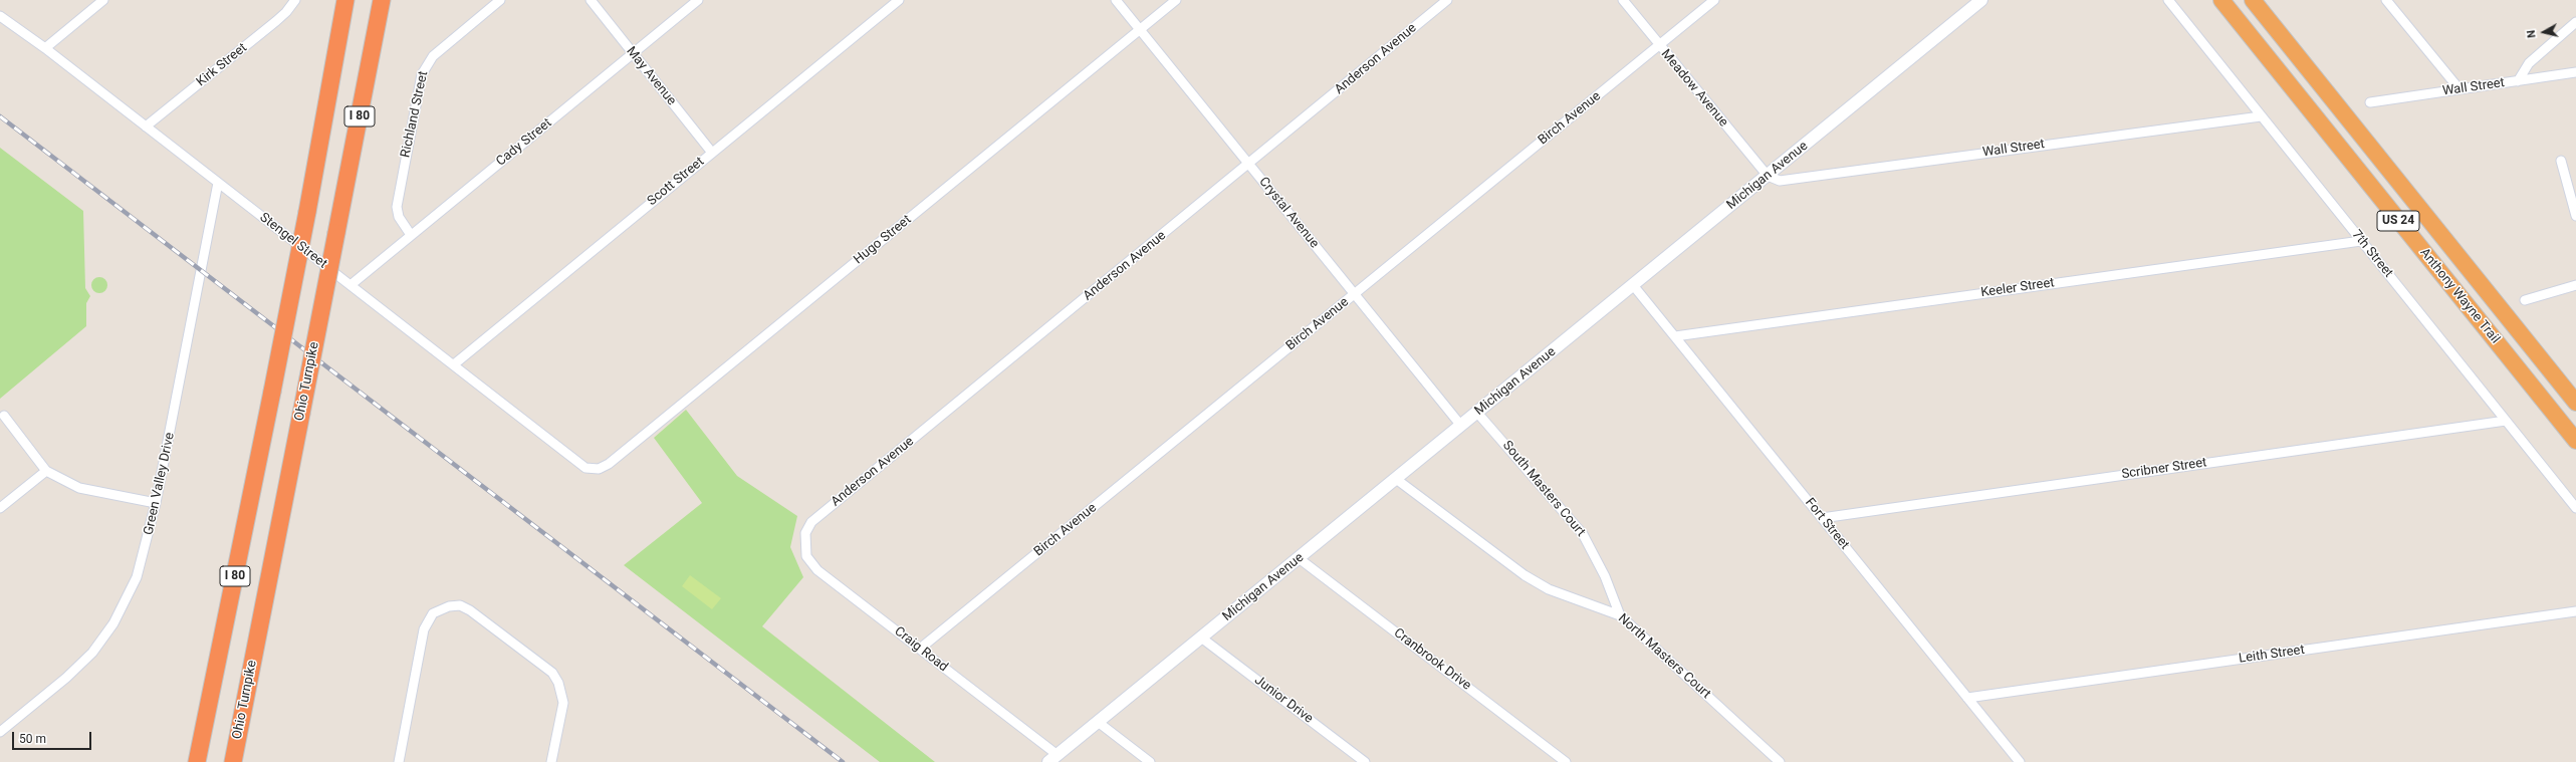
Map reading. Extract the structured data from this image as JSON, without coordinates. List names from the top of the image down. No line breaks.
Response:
{"streets":{"highway":["I 80","US 24","Anthony Wayne Trail","Ohio Turnpike"],"street":["Anderson Avenue","Kirk Street","May Avenue","Wall Street","Meadow Avenue","Richland Street","Birch Avenue","Cady Street","Michigan Avenue","Scott Street","Crystal Avenue","Hugo Street","Stengel Street","7th Street","Keeler Street","Scribner Street","Green Valley Drive","South Masters Court","Fort Street","Craig Road","Leith Street","North Masters Court","Cranbrook Drive","Junior Drive"]},"crossings":[["Anderson Avenue","Crystal Avenue"],["Anderson Avenue","Craig Road"],["Kirk Street","Stengel Street"],["May Avenue","Cady Street"],["May Avenue","Scott Street"],["Wall Street","Meadow Avenue"],["Wall Street","Michigan Avenue"],["Wall Street","7th Street"],["Meadow Avenue","Birch Avenue"],["Meadow Avenue","Michigan Avenue"],["Richland Street","Cady Street"],["Birch Avenue","Crystal Avenue"],["Birch Avenue","Craig Road"],["Cady Street","Stengel Street"],["Michigan Avenue","Crystal Avenue"],["Michigan Avenue","South Masters Court"],["Michigan Avenue","Fort Street"],["Michigan Avenue","Craig Road"],["Michigan Avenue","North Masters Court"],["Michigan Avenue","Cranbrook Drive"],["Michigan Avenue","Junior Drive"],["Scott Street","Stengel Street"],["Crystal Avenue","Hugo Street"],["Hugo Street","Stengel Street"],["Stengel Street","Green Valley Drive"],["7th Street","Keeler Street"],["7th Street","Scribner Street"],["Keeler Street","Fort Street"],["Scribner Street","Fort Street"],["South Masters Court","North Masters Court"],["Fort Street","Leith Street"]],"scale_bar":"50 m","north":"left"}
